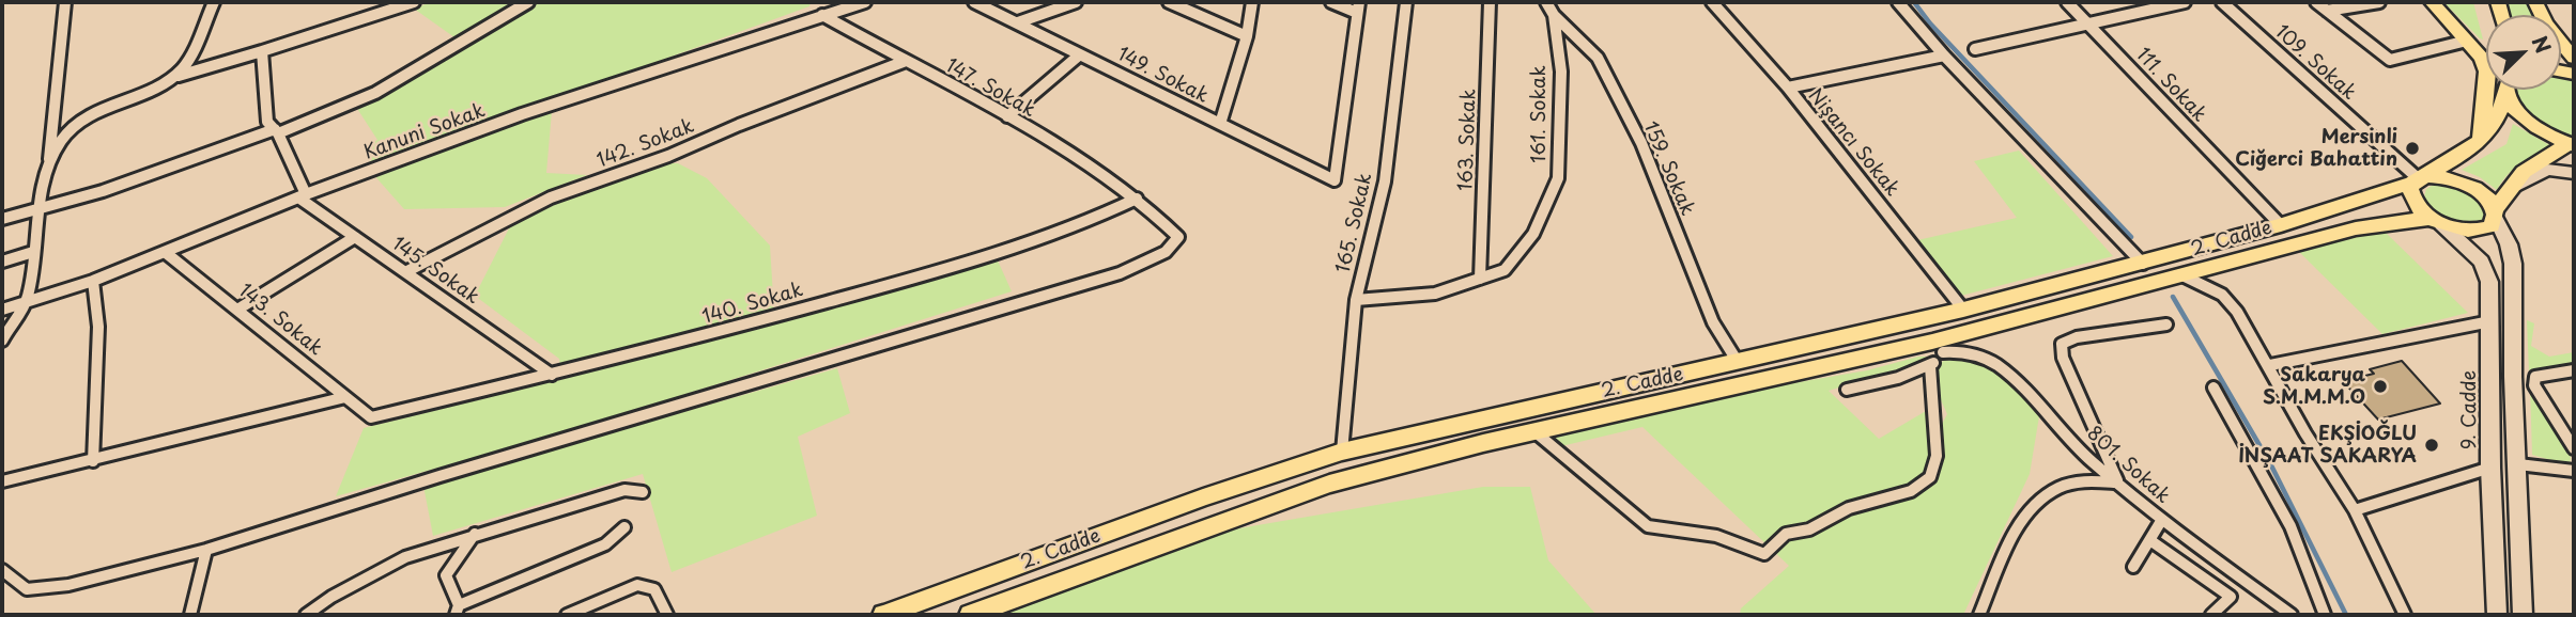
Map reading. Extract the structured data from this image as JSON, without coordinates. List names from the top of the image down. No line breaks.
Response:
{"streets":{"main road":["2. Cadde","9. Cadde"],"street":["109. Sokak","149. Sokak","111. Sokak","147. Sokak","161. Sokak","Kanuni Sokak","163. Sokak","Nişancı Sokak","142. Sokak","159. Sokak","165. Sokak","145. Sokak","140. Sokak","143. Sokak","801. Sokak"]},"crossings":[["109. Sokak","2. Cadde"],["111. Sokak","2. Cadde"],["147. Sokak","Kanuni Sokak"],["147. Sokak","142. Sokak"],["147. Sokak","140. Sokak"],["161. Sokak","163. Sokak"],["161. Sokak","159. Sokak"],["161. Sokak","165. Sokak"],["Kanuni Sokak","145. Sokak"],["Kanuni Sokak","143. Sokak"],["Nişancı Sokak","2. Cadde"],["142. Sokak","145. Sokak"],["159. Sokak","2. Cadde"],["165. Sokak","2. Cadde"],["2. Cadde","9. Cadde"],["2. Cadde","801. Sokak"],["145. Sokak","140. Sokak"],["140. Sokak","143. Sokak"]],"places":["Mersinli Ciğerci Bahattin","Sakarya S.M.M.M.O","EKŞİOĞLU İNŞAAT SAKARYA"],"north":"top right"}
